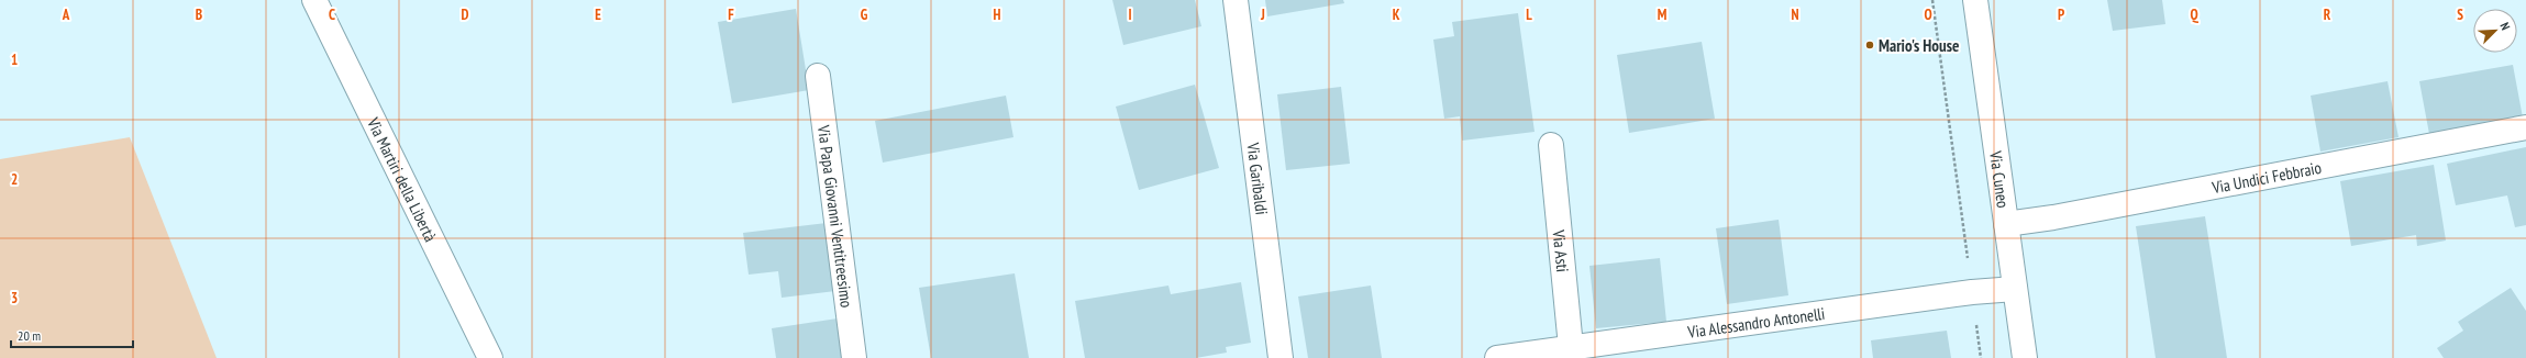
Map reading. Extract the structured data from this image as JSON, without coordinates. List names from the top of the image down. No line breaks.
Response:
{"streets":{"street":["Via Undici Febbraio","Via Martiri della Libertà","Via Garibaldi","Via Cuneo","Via Papa Giovanni Ventitreesimo","Via Asti","Via Alessandro Antonelli"]},"crossings":[["Via Undici Febbraio","Via Cuneo"],["Via Cuneo","Via Alessandro Antonelli"],["Via Asti","Via Alessandro Antonelli"]],"places":["Mario's House"],"scale_bar":"20 m","north":"top right","grid":{"columns":["A","B","C","D","E","F","G","H","I","J","K","L","M","N","O","P","Q","R","S"],"rows":["1","2","3"]}}
